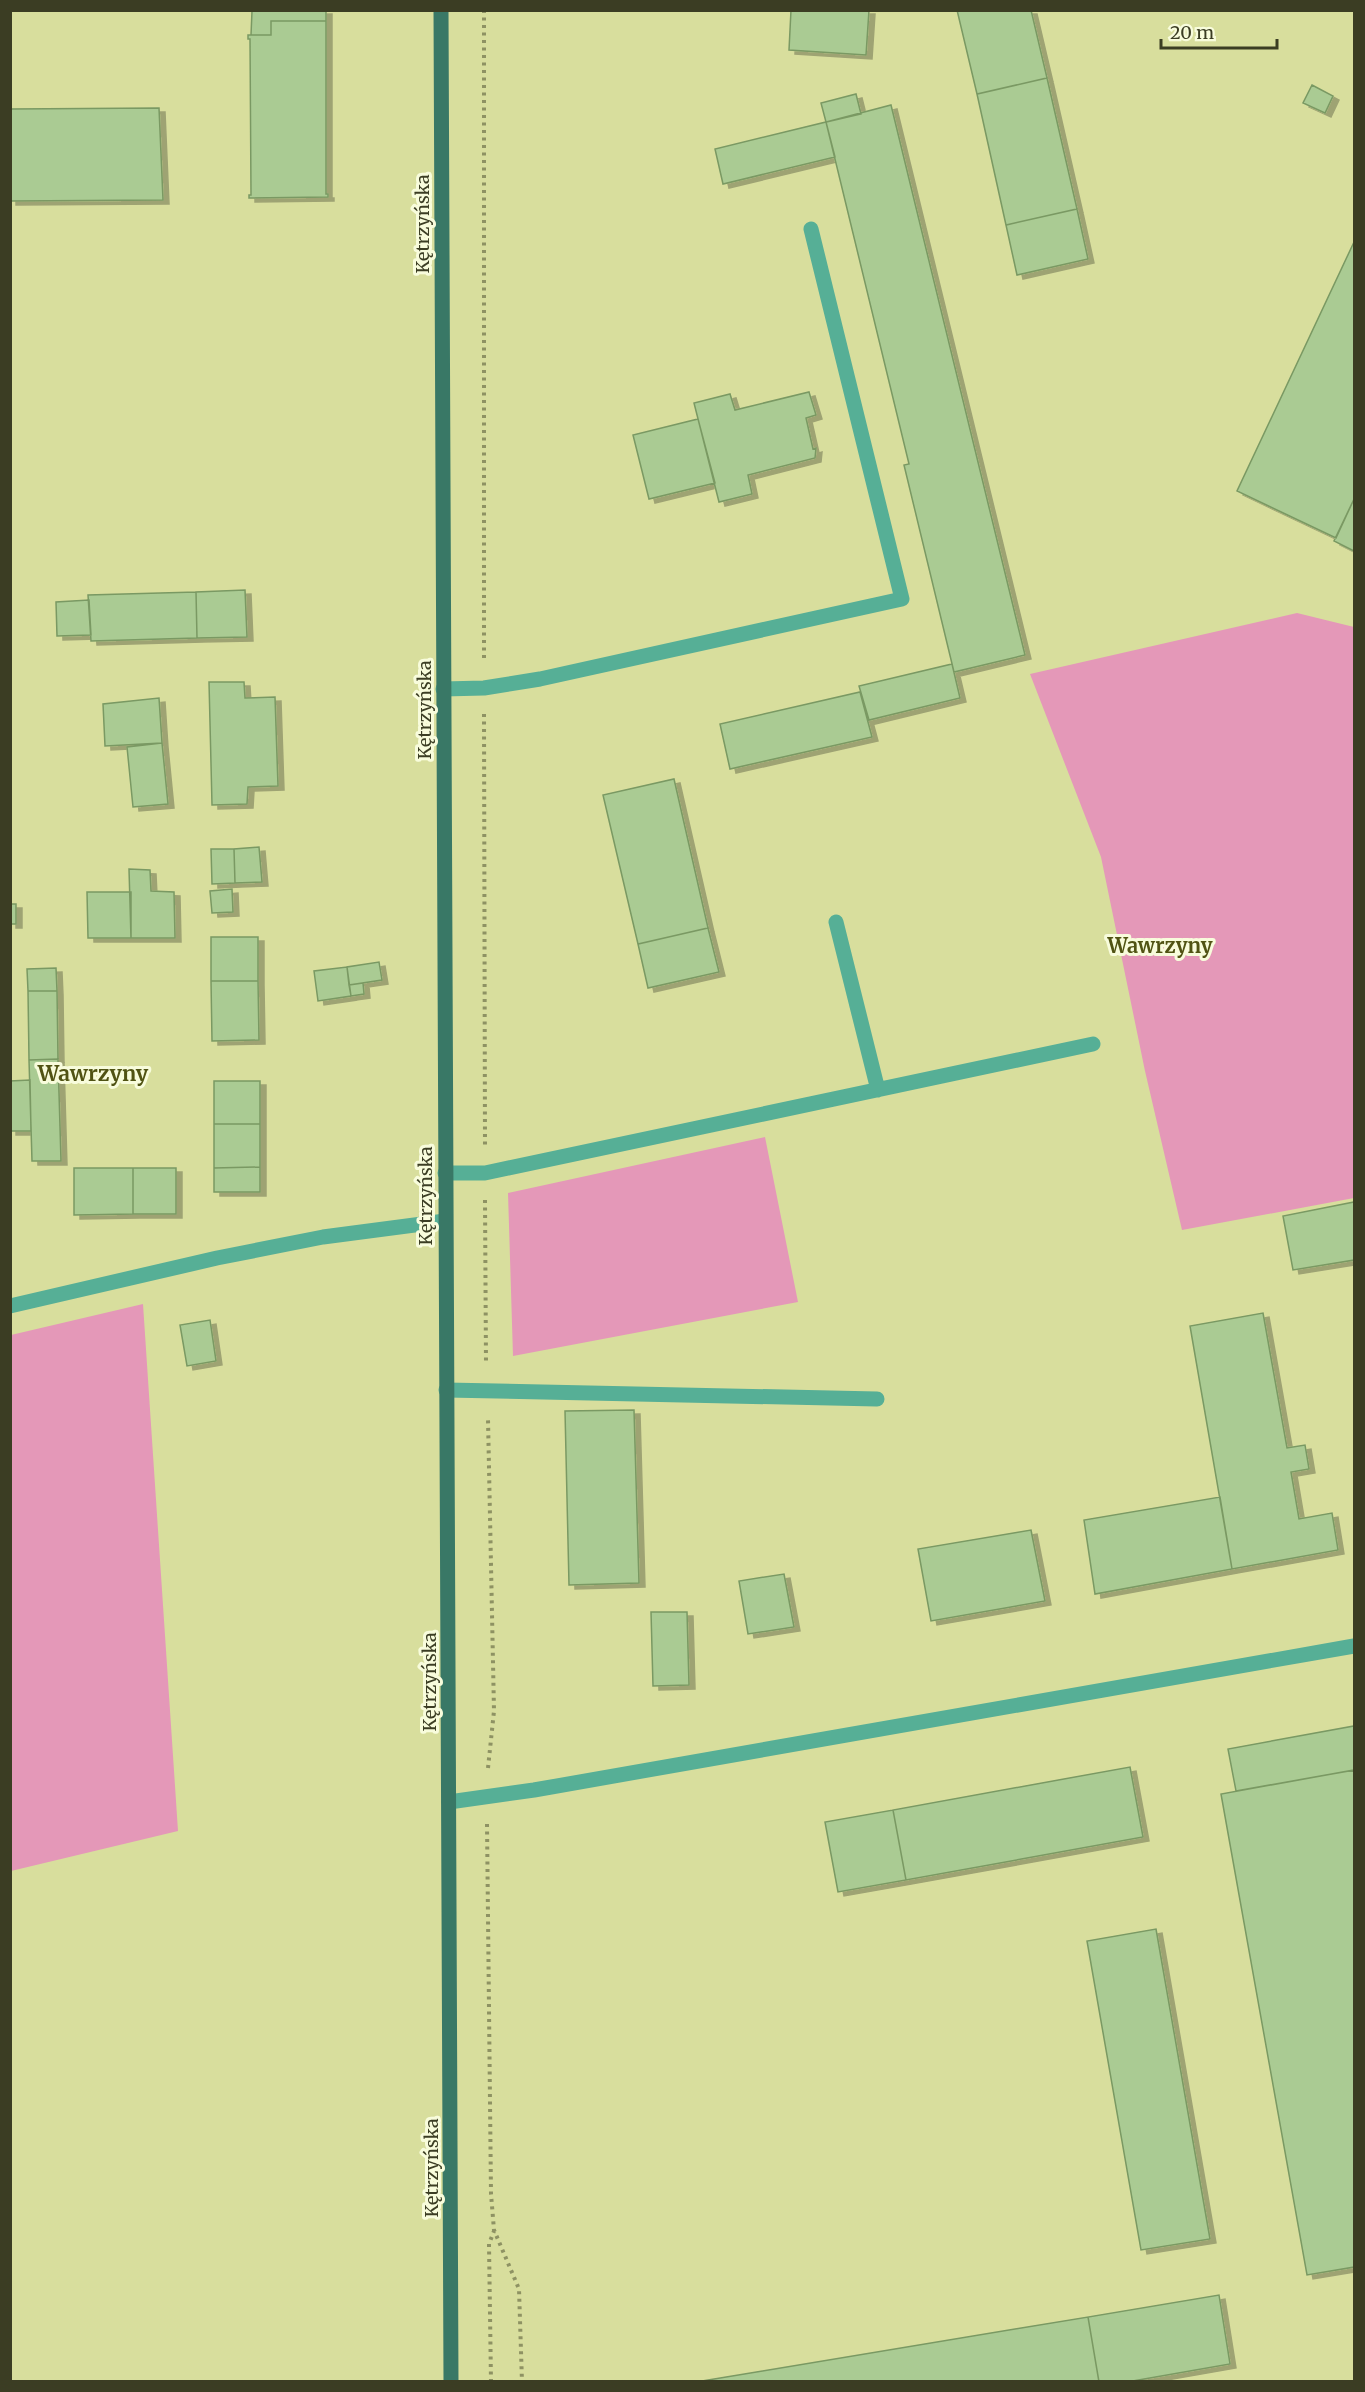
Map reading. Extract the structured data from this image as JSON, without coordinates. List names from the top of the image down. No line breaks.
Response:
{"streets":{"main road":["Kętrzyńska"]},"districts":["Wawrzyny","Wawrzyny"],"scale_bar":"20 m"}
